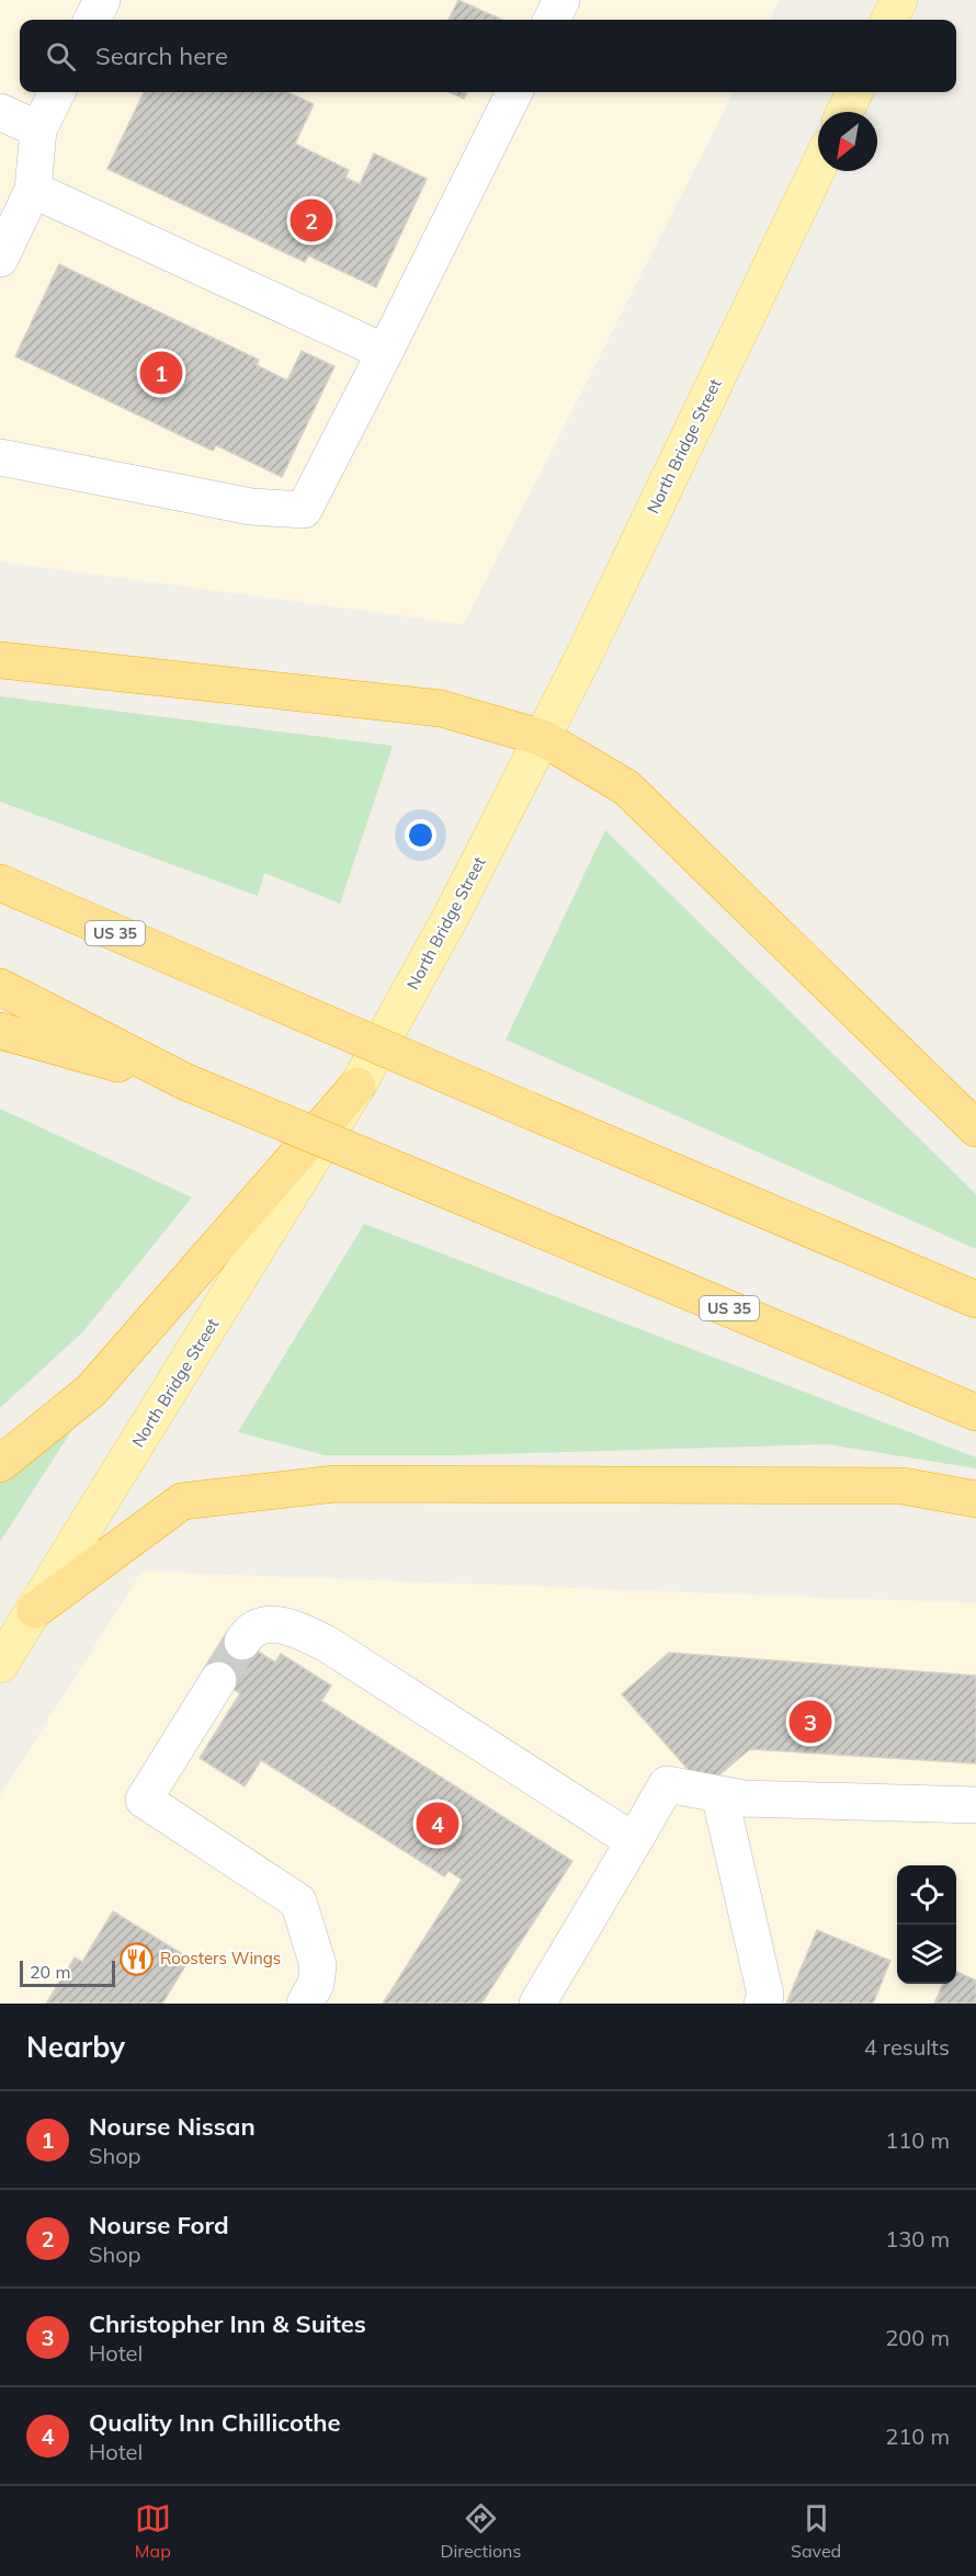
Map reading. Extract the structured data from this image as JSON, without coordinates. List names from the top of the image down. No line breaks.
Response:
{"streets":{"highway":["US 35"],"main road":["North Bridge Street"]},"places":{"restaurant":["Roosters Wings"]},"scale_bar":"20 m","north":"bottom left","page":{"search":"Search here","pins":["2","1","3","4"],"scale":"20 m","heading":["Nearby","4 results"],"list":[{"mark":"1","name":"Nourse Nissan","note":"Shop","value":"110 m"},{"mark":"2","name":"Nourse Ford","note":"Shop","value":"130 m"},{"mark":"3","name":"Christopher Inn & Suites","note":"Hotel","value":"200 m"},{"mark":"4","name":"Quality Inn Chillicothe","note":"Hotel","value":"210 m"}],"nav":["Map","Directions","Saved"]}}
